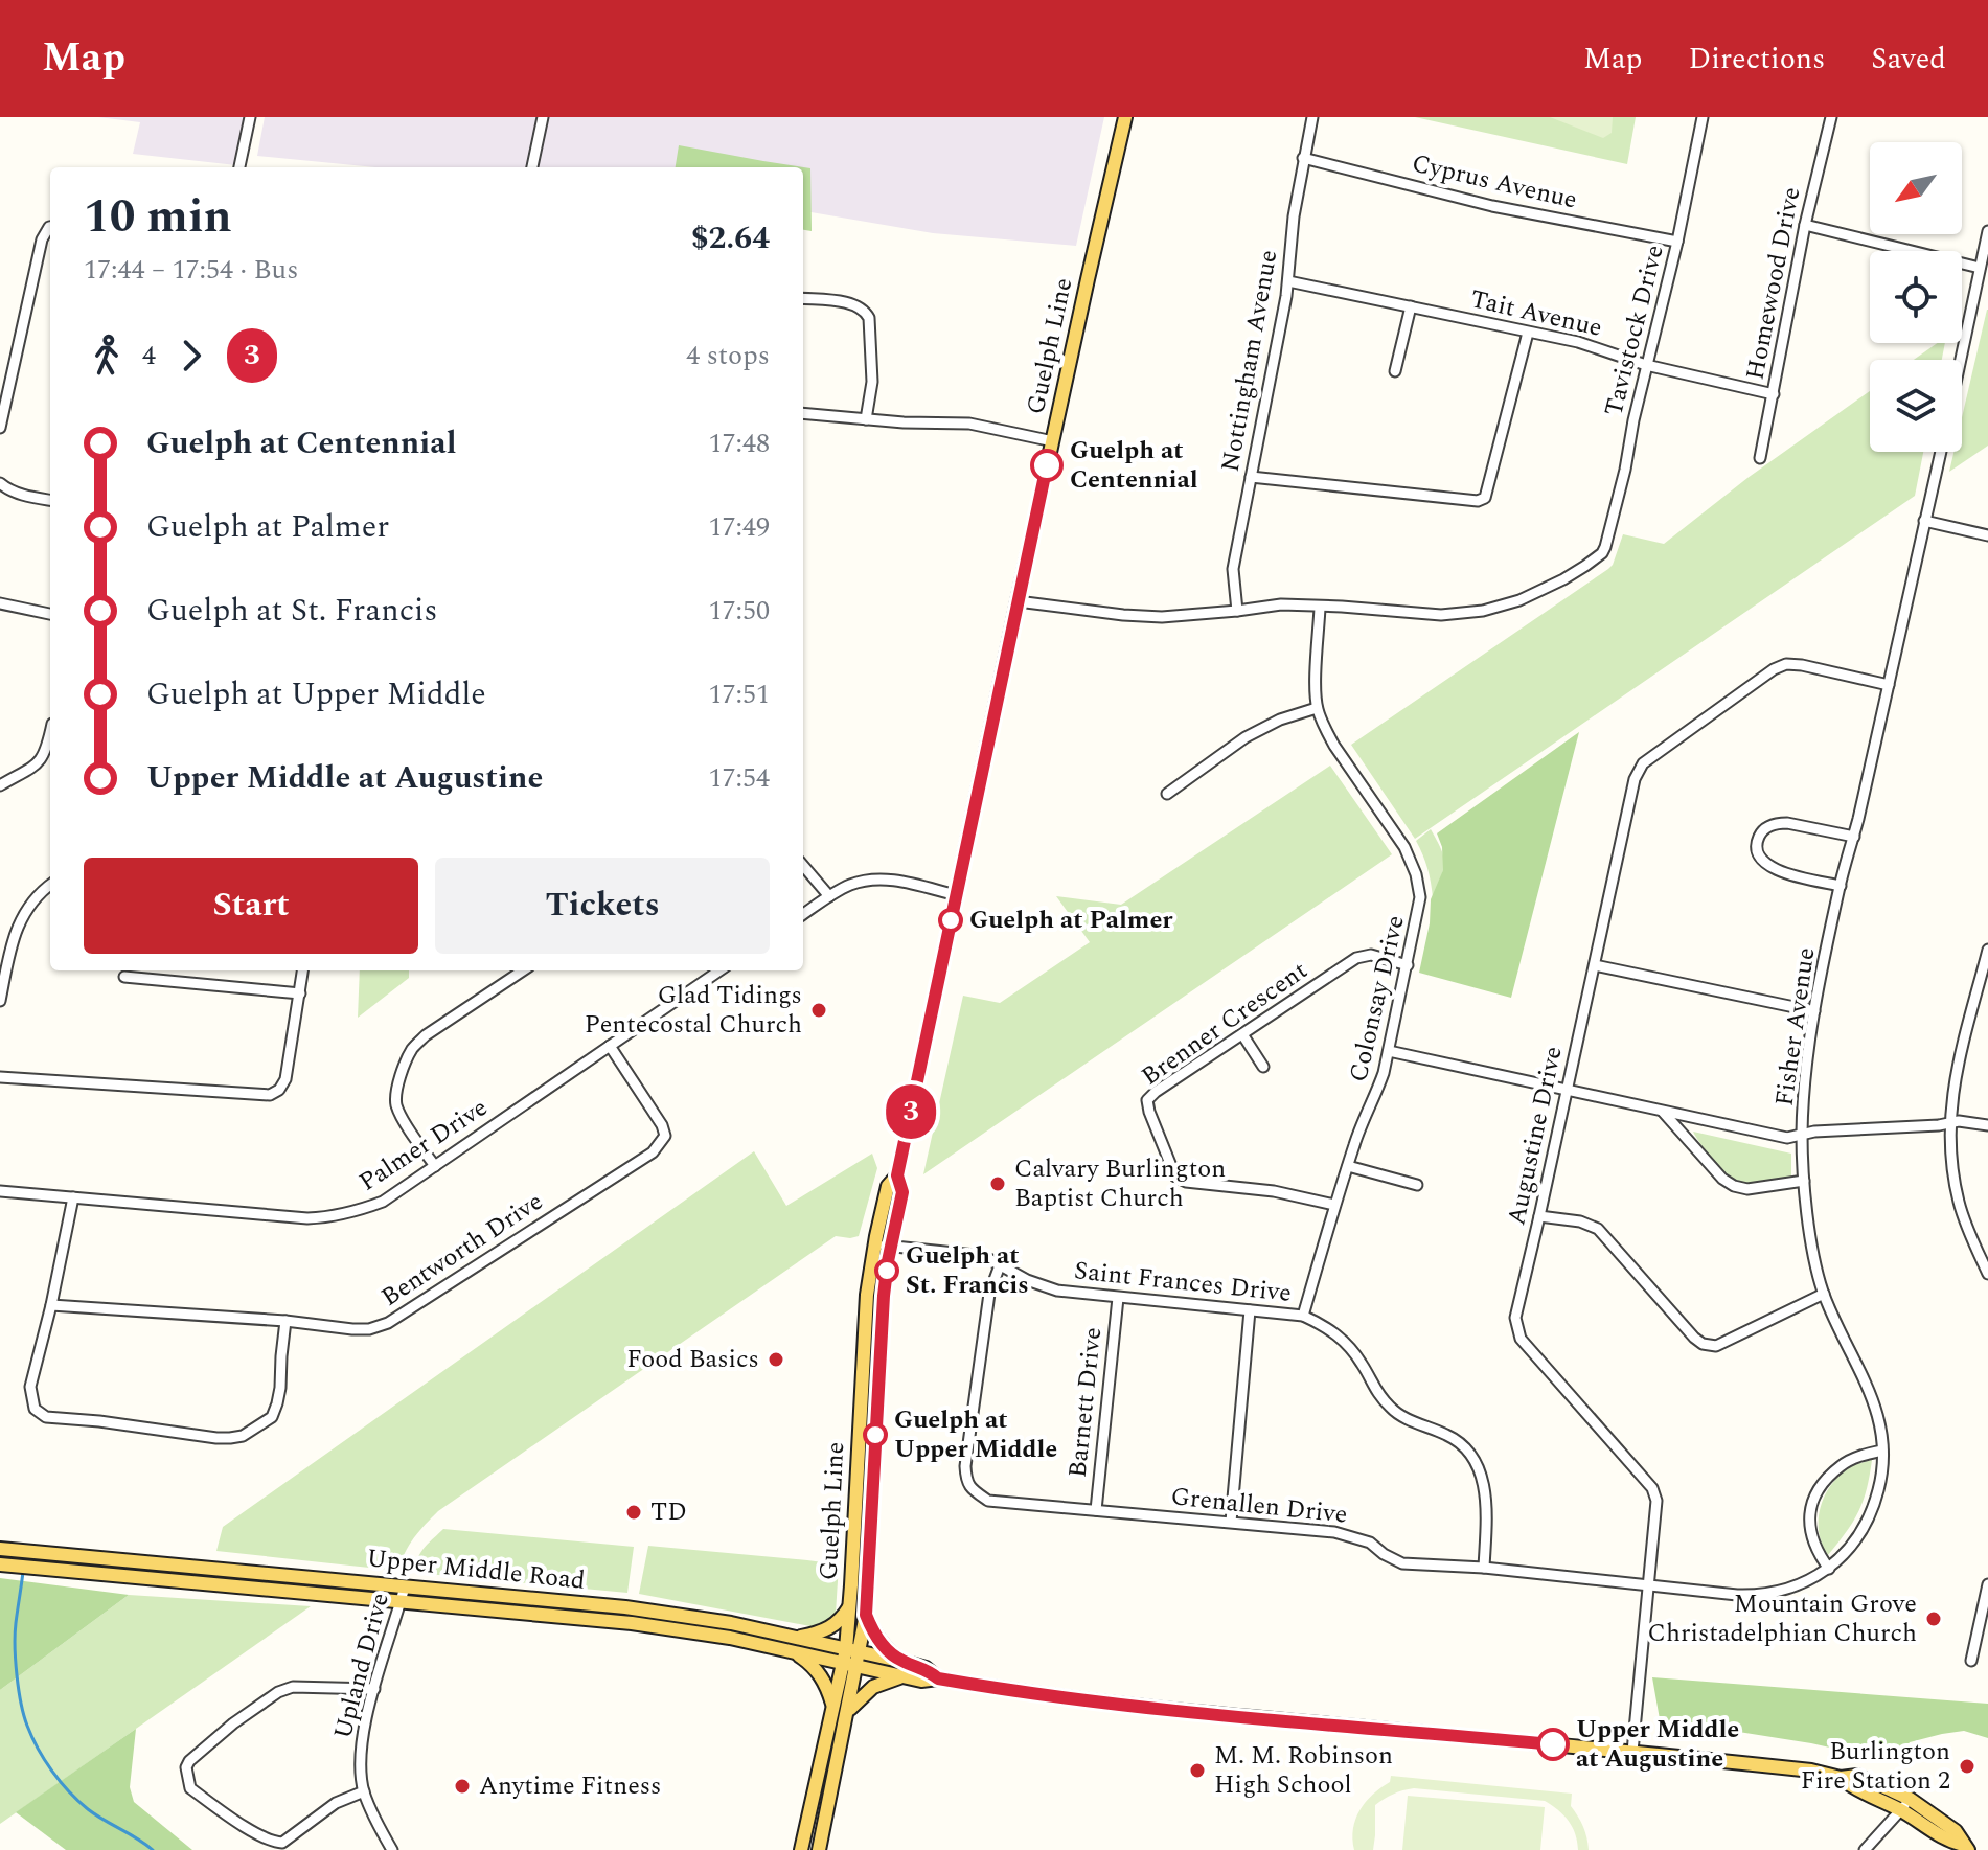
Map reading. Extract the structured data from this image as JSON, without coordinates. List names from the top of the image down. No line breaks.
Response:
{"streets":{"main road":["Guelph Line","Upper Middle Road"],"street":["Cyprus Avenue","Homewood Drive","Tait Avenue","Tavistock Drive","Nottingham Avenue","Colonsay Drive","Brenner Crescent","Fisher Avenue","Augustine Drive","Palmer Drive","Bentworth Drive","Saint Frances Drive","Barnett Drive","Grenallen Drive","Upland Drive"]},"crossings":[["Cyprus Avenue","Tavistock Drive"],["Cyprus Avenue","Nottingham Avenue"],["Homewood Drive","Tait Avenue"],["Tait Avenue","Tavistock Drive"],["Tait Avenue","Nottingham Avenue"],["Tavistock Drive","Colonsay Drive"],["Guelph Line","Saint Frances Drive"],["Guelph Line","Upper Middle Road"],["Colonsay Drive","Brenner Crescent"],["Colonsay Drive","Saint Frances Drive"],["Fisher Avenue","Augustine Drive"],["Fisher Avenue","Grenallen Drive"],["Augustine Drive","Grenallen Drive"],["Augustine Drive","Upper Middle Road"],["Palmer Drive","Bentworth Drive"],["Saint Frances Drive","Barnett Drive"],["Saint Frances Drive","Grenallen Drive"],["Barnett Drive","Grenallen Drive"],["Upper Middle Road","Upland Drive"]],"places":["Guelph at Centennial","Guelph at Palmer","Glad Tidings Pentecostal Church","Calvary Burlington Baptist Church","Guelph at St. Francis","Food Basics","Guelph at Upper Middle","TD","Mountain Grove Christadelphian Church","Upper Middle at Augustine","Burlington Fire Station 2","M. M. Robinson High School","Anytime Fitness"],"lines":["bus line 3"],"north":"bottom left","page":{"header":"Map","nav":["Map","Directions","Saved"],"on_map":"3","heading":["10 min","17:44 – 17:54 · Bus","$2.64"],"legs":["4","3","4 stops"],"list":[{"name":"Guelph at Centennial","value":"17:48"},{"name":"Guelph at Palmer","value":"17:49"},{"name":"Guelph at St. Francis","value":"17:50"},{"name":"Guelph at Upper Middle","value":"17:51"},{"name":"Upper Middle at Augustine","value":"17:54"}],"buttons":["Start","Tickets"]}}
